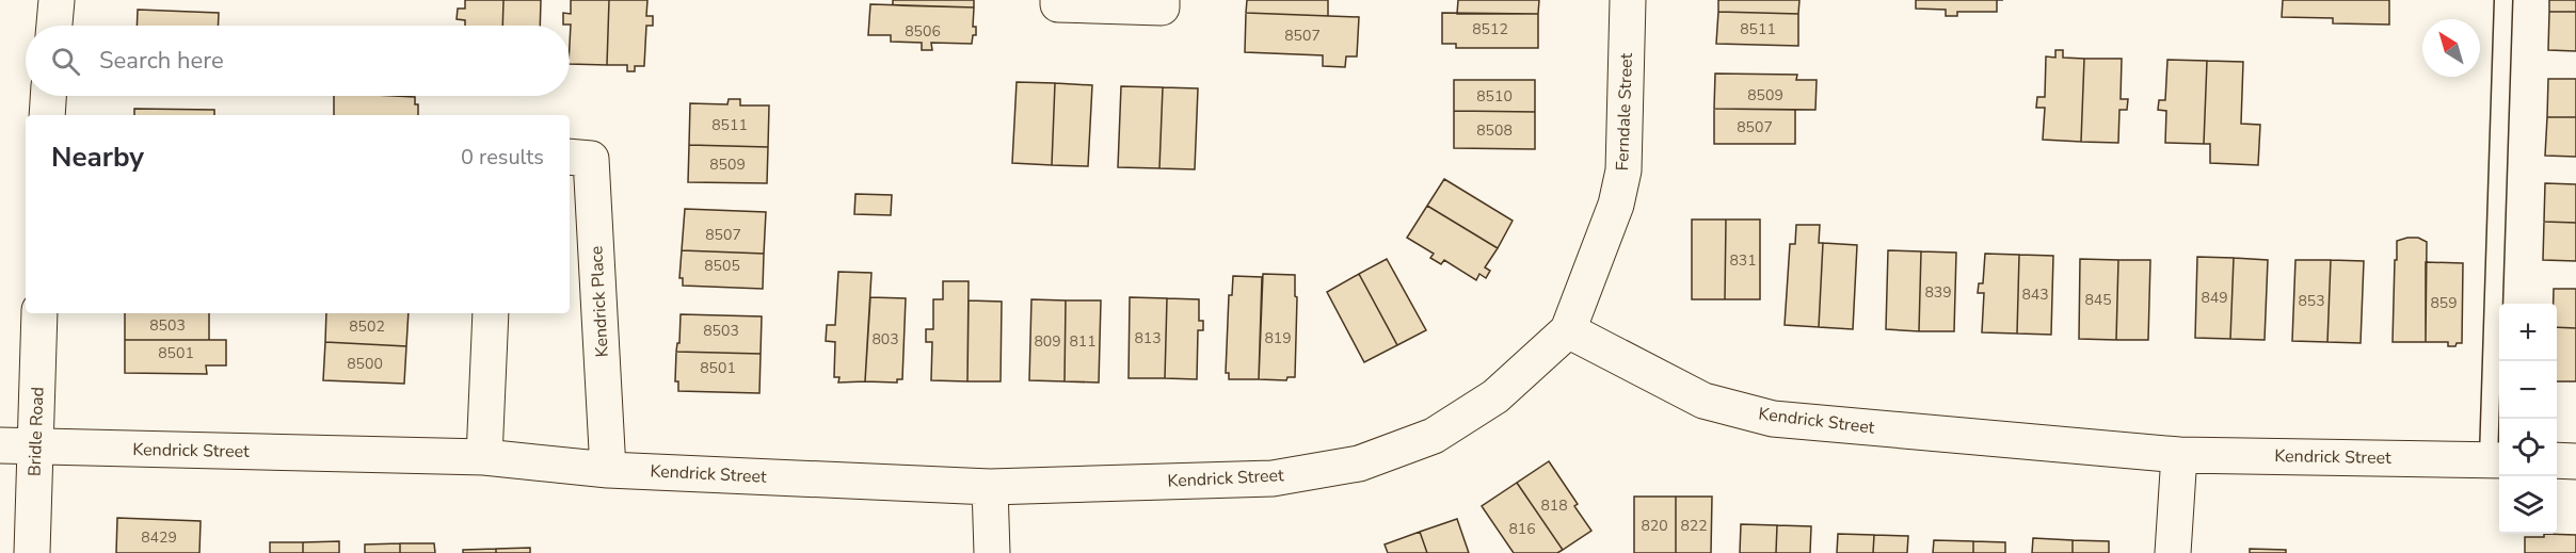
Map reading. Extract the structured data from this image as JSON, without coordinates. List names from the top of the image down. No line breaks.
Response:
{"streets":{"street":["Ferndale Street","Kendrick Place","Kendrick Street","Bridle Road"]},"crossings":[["Ferndale Street","Kendrick Street"],["Kendrick Place","Kendrick Street"],["Kendrick Street","Bridle Road"]],"house_numbers":["8512","8511","8506","8507","8509","8510","8511","8507","8508","8509","8507","831","8505","839","843","849","845","853","859","8503","8502","8503","813","819","803","809","811","8501","8500","8501","818","820","822","816","8429"],"north":"top left","page":{"search":"Search here","heading":["Nearby","0 results"],"map_buttons":["+","−"]}}
